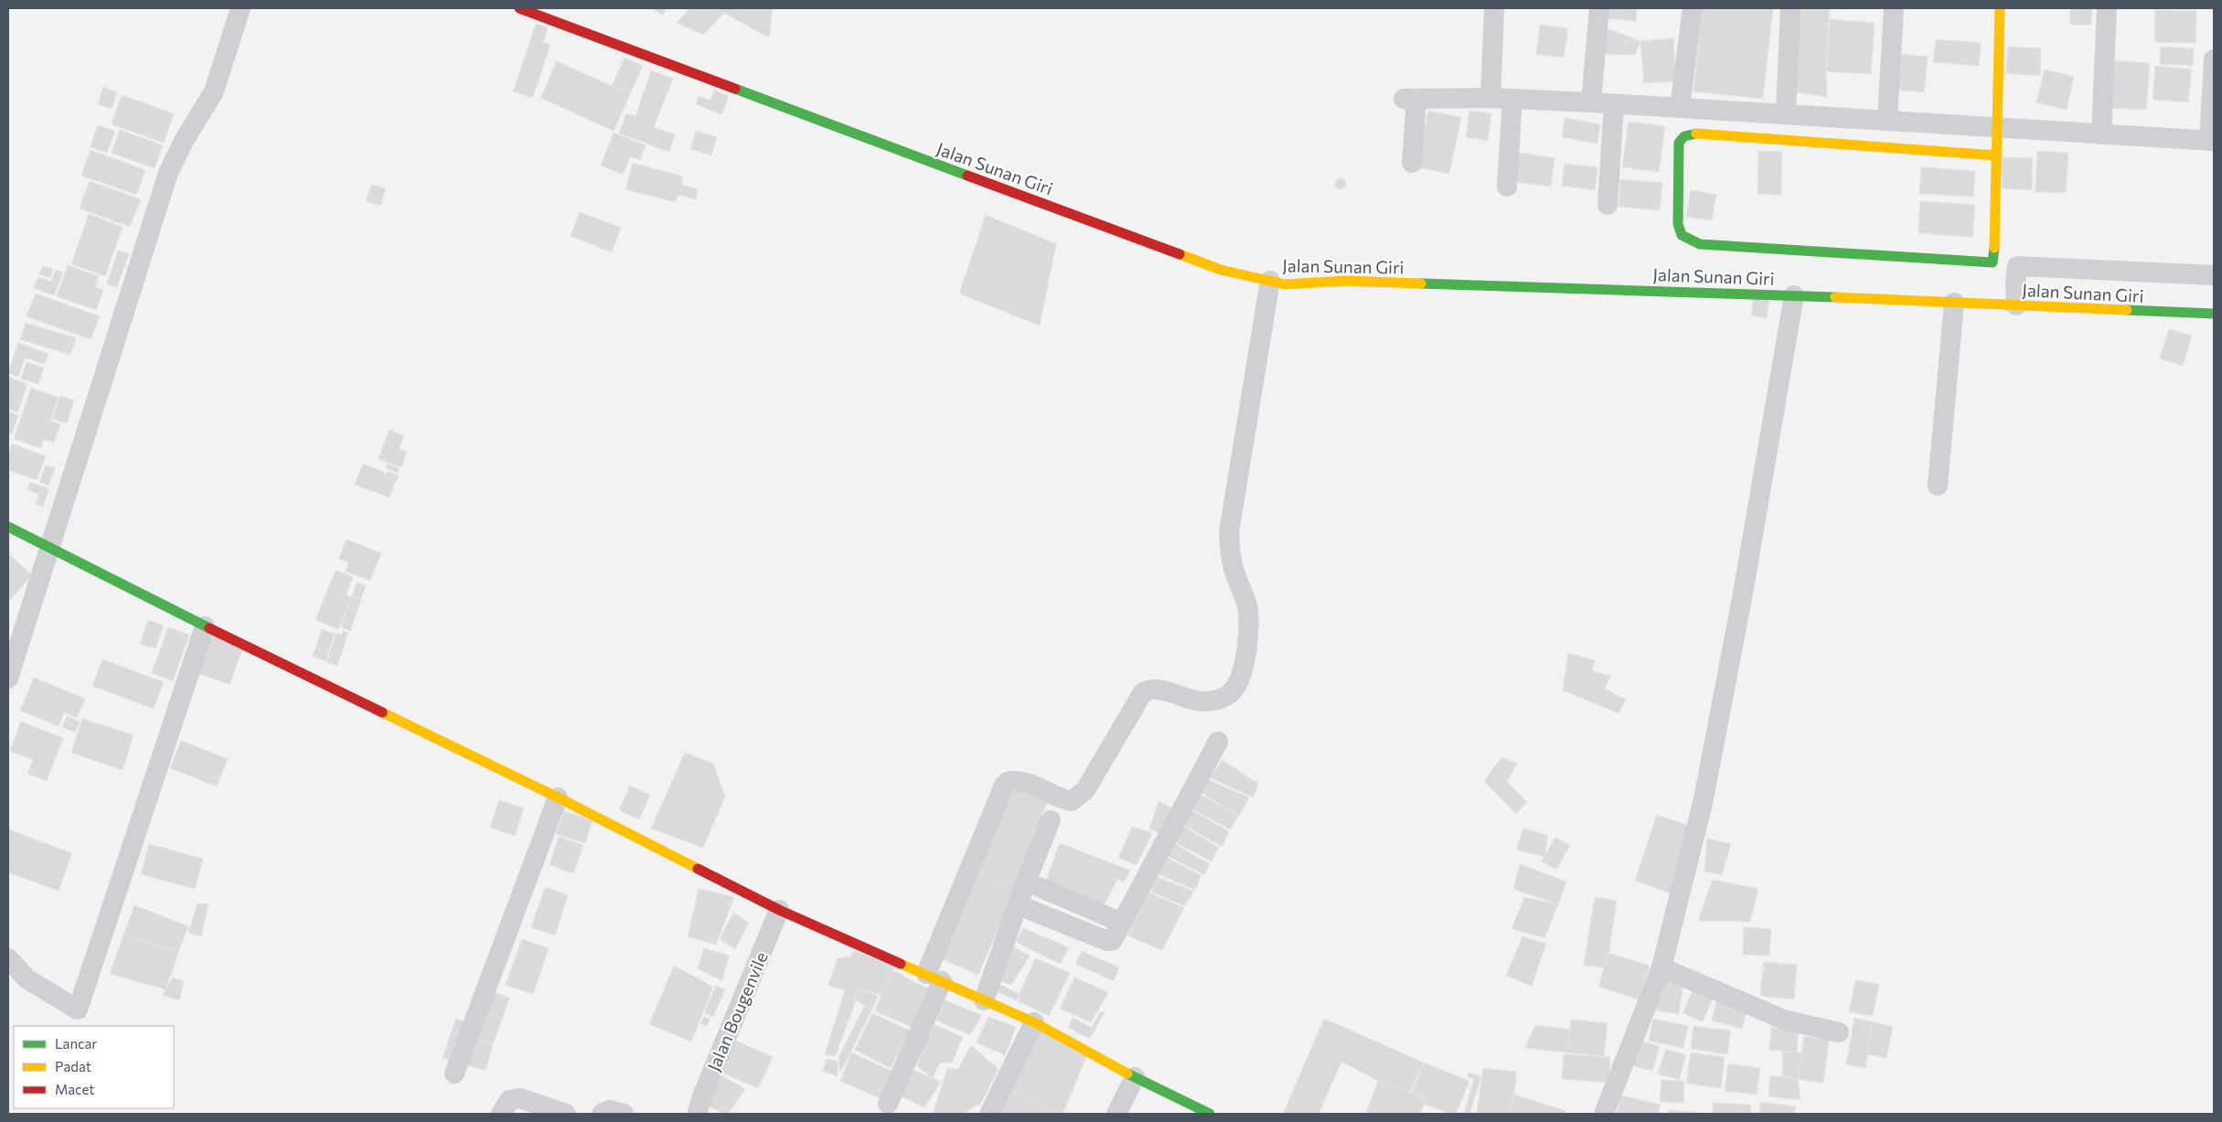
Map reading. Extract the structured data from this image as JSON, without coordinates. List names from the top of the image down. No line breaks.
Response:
{"streets":{"street":["Jalan Sunan Giri","Jalan Bougenvile"]},"legend":["Lancar","Padat","Macet"]}
